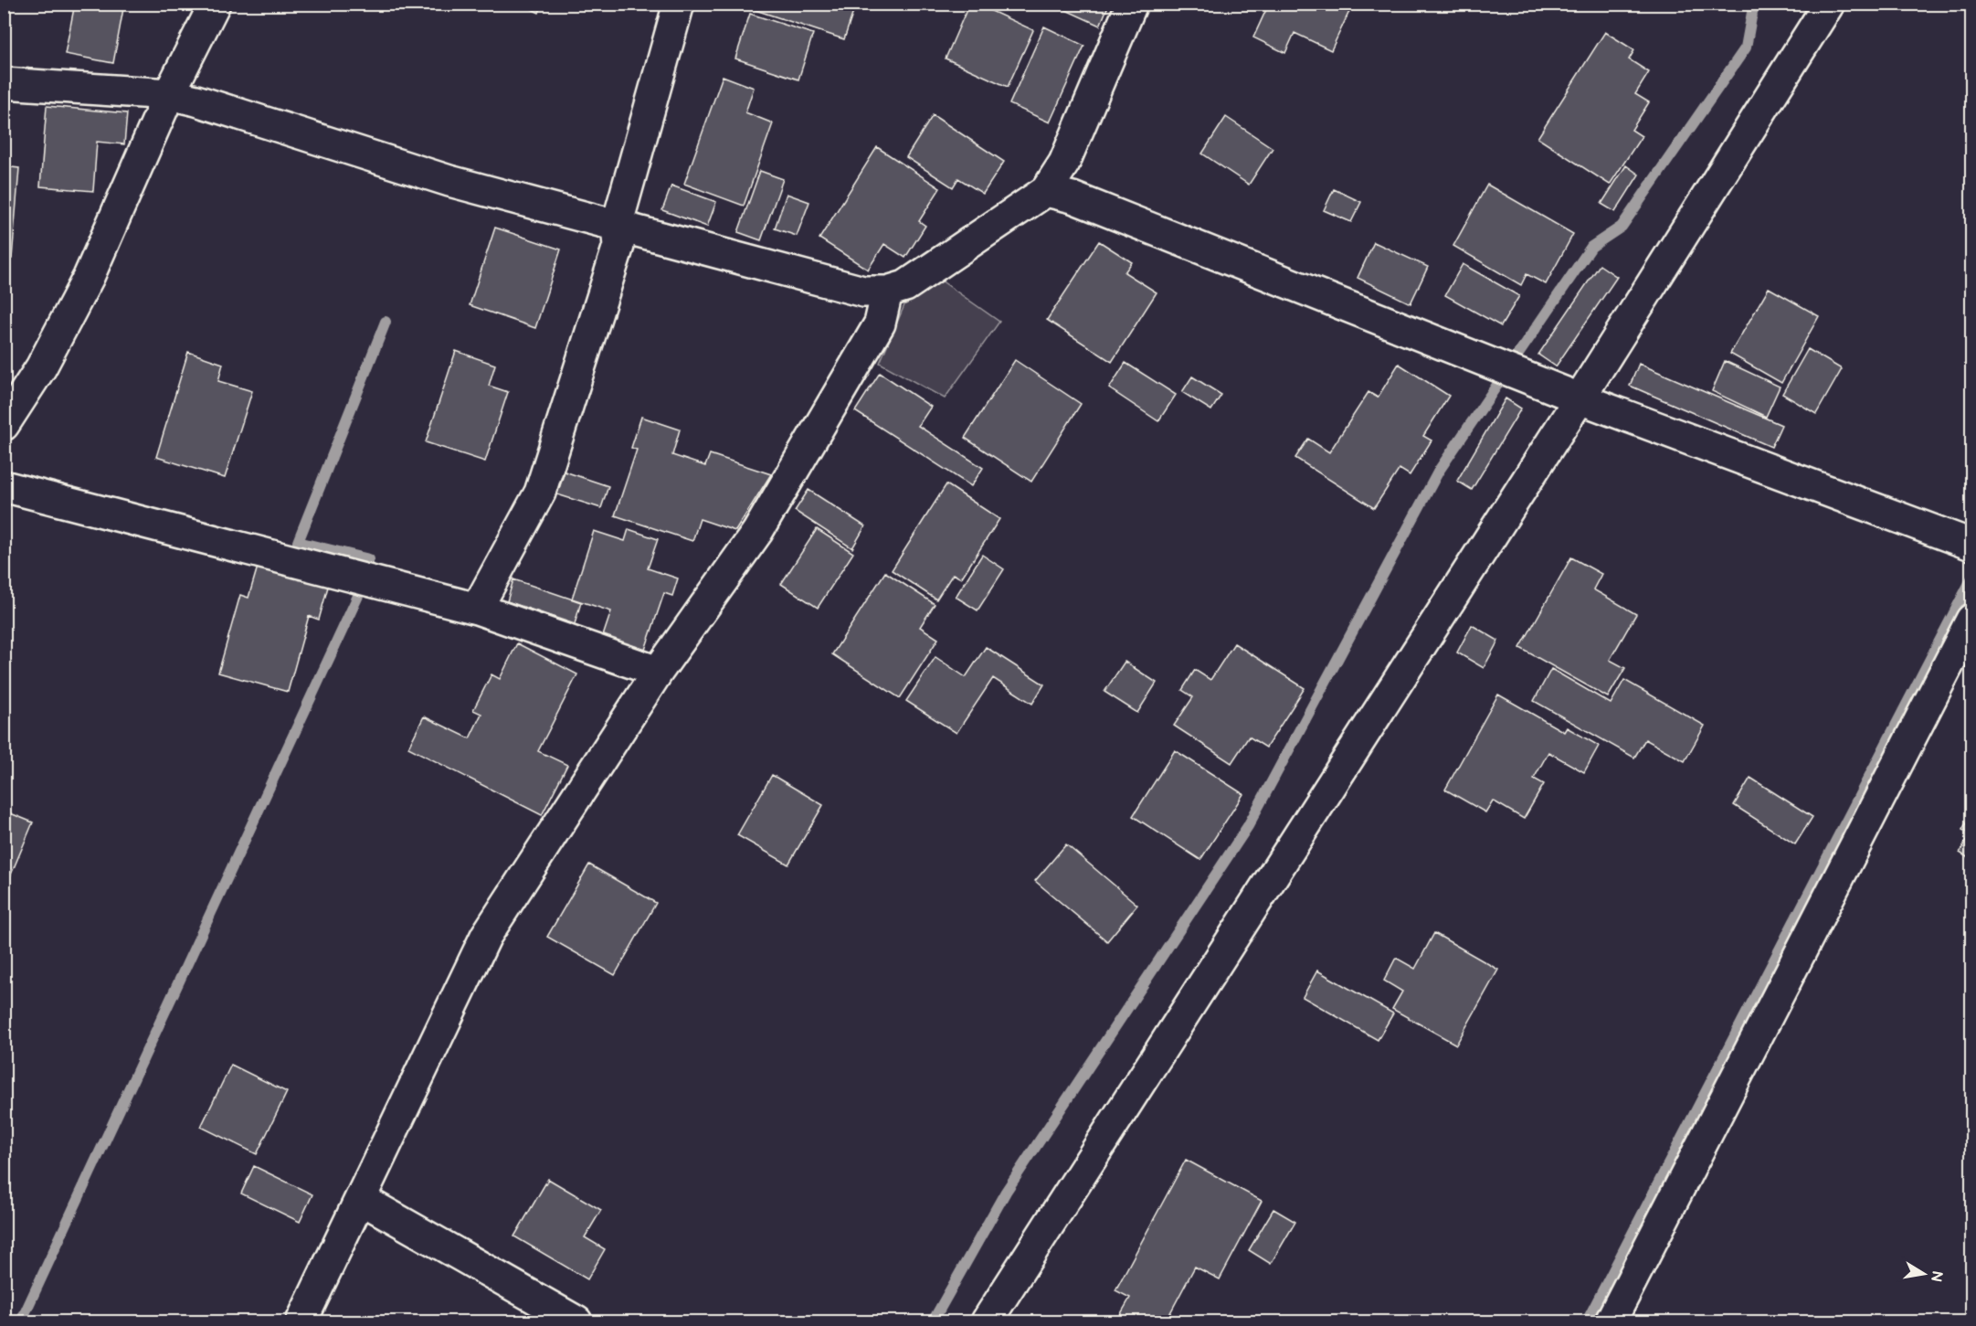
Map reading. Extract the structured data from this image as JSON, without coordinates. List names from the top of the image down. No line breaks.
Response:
{"north":"right"}
